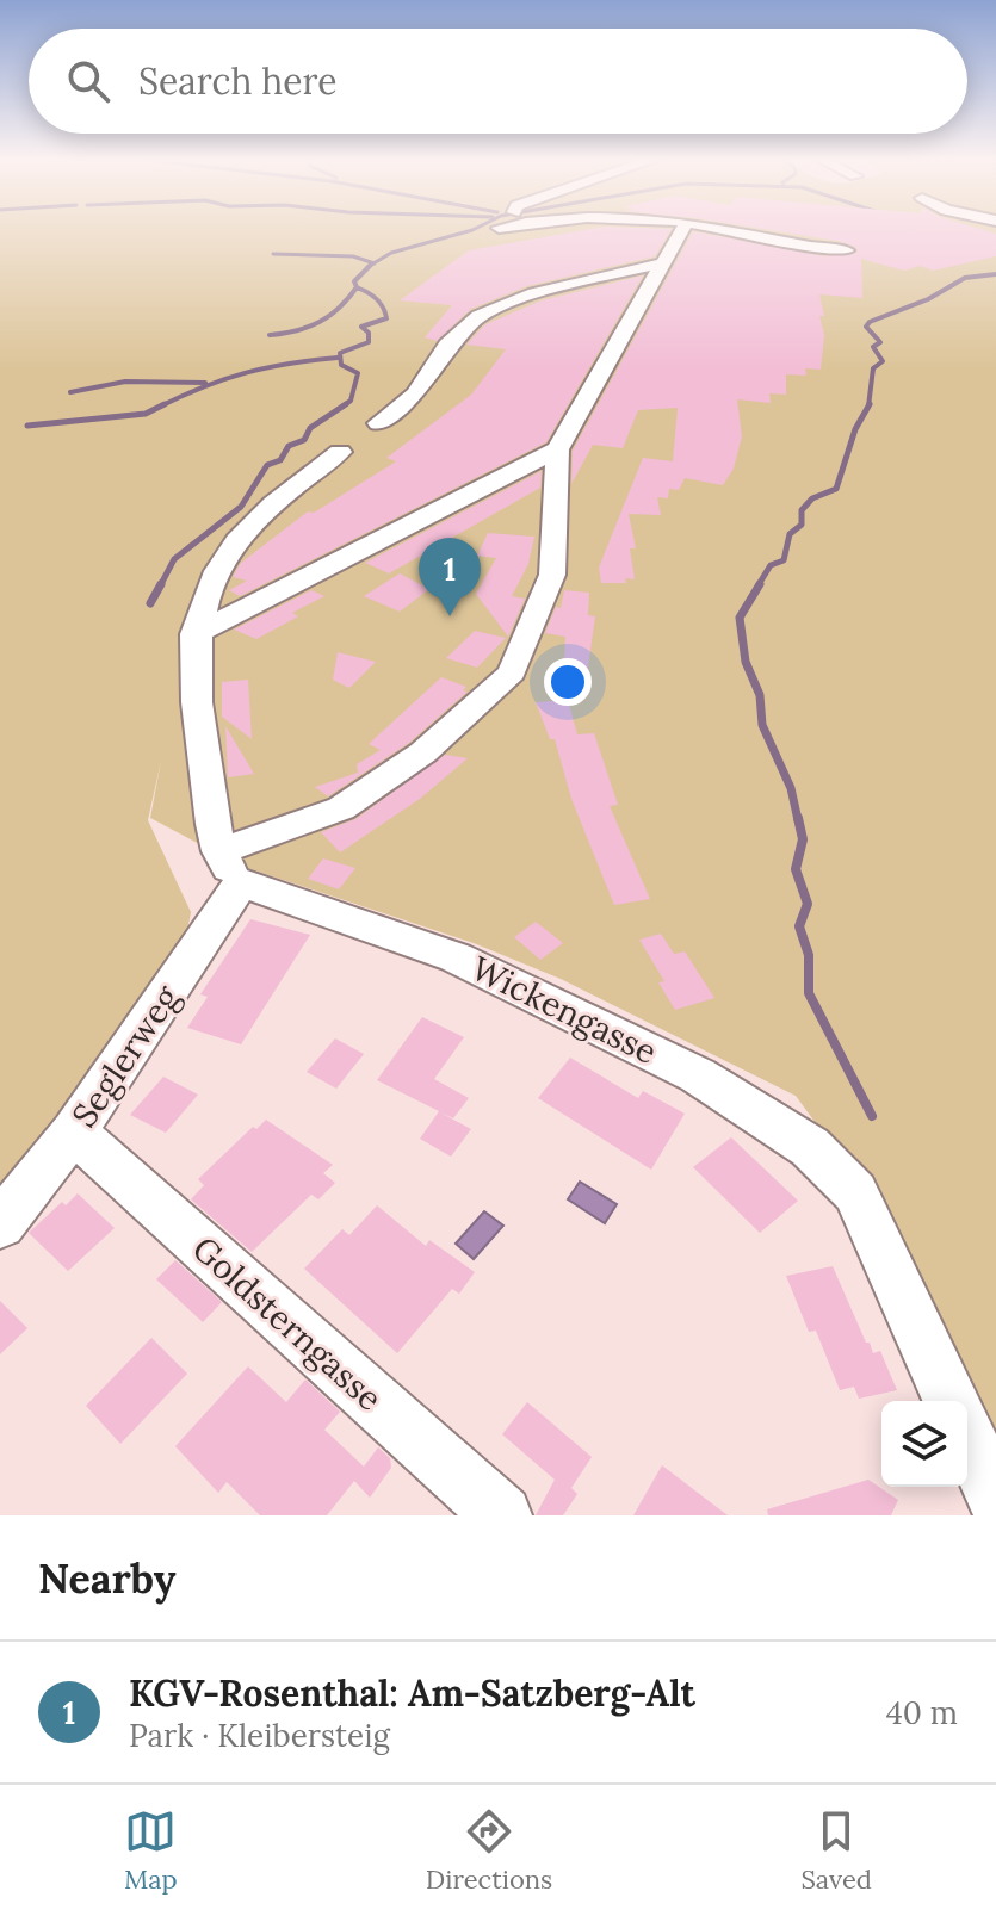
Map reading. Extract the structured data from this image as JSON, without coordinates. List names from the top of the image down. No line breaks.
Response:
{"streets":{"street":["Wickengasse","Seglerweg","Goldsterngasse"]},"crossings":[["Wickengasse","Seglerweg"],["Seglerweg","Goldsterngasse"]],"page":{"search":"Search here","pins":"1","heading":"Nearby","list":[{"mark":"1","name":"KGV-Rosenthal: Am-Satzberg-Alt","note":"Park · Kleibersteig","value":"40 m"}],"nav":["Map","Directions","Saved"]}}
